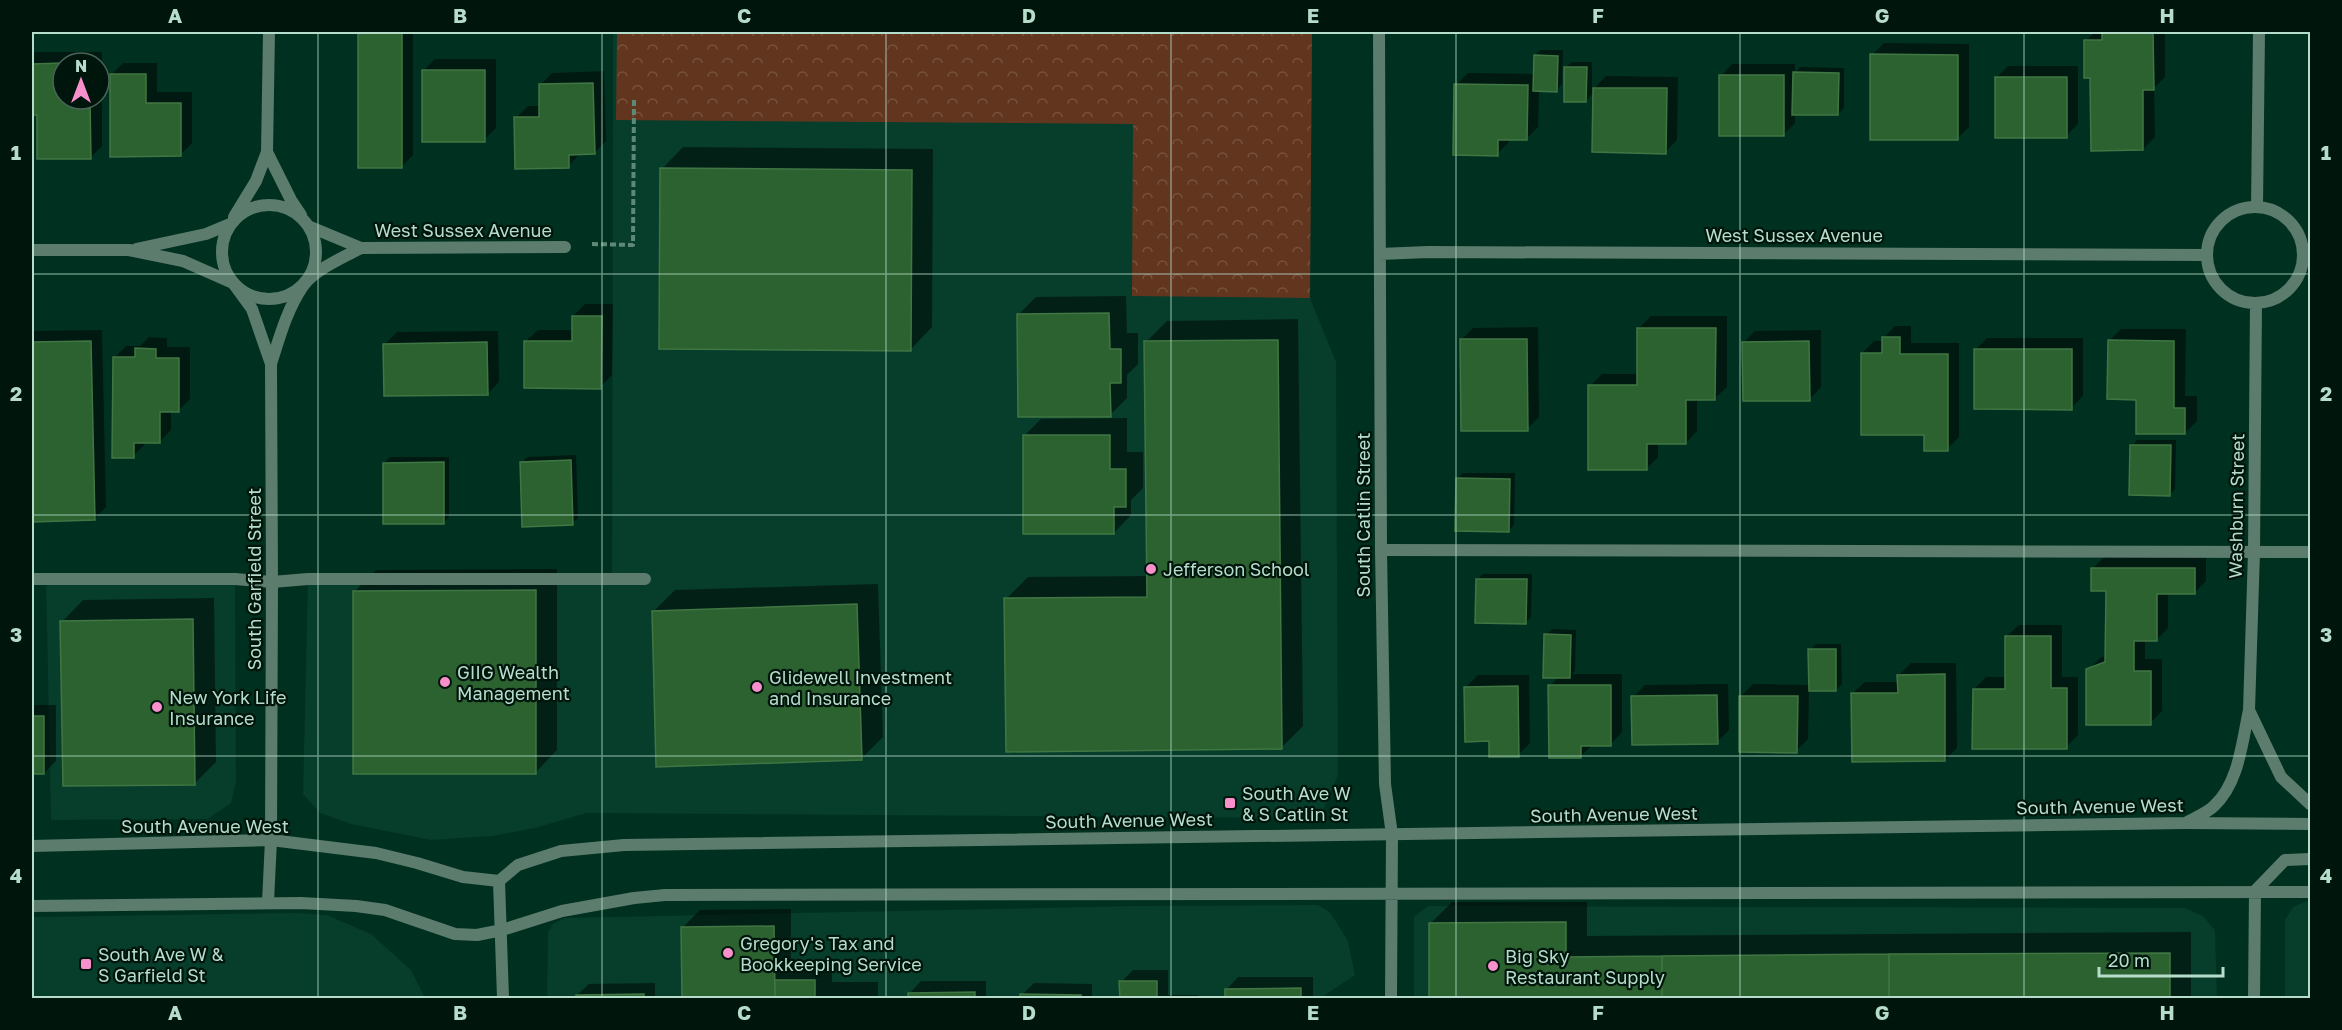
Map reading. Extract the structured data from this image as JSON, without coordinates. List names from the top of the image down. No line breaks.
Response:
{"streets":{"street":["West Sussex Avenue","Washburn Street","South Catlin Street","South Garfield Street","South Avenue West"]},"crossings":[["West Sussex Avenue","Washburn Street"],["West Sussex Avenue","South Catlin Street"],["West Sussex Avenue","South Garfield Street"],["Washburn Street","South Avenue West"],["South Catlin Street","South Avenue West"],["South Garfield Street","South Avenue West"]],"places":{"other":["Jefferson School","GIIG Wealth Management","Glidewell Investment and Insurance","New York Life Insurance","Gregory's Tax and Bookkeeping Service","Big Sky Restaurant Supply"],"transit":["South Ave W & S Catlin St","South Ave W & S Garfield St"]},"scale_bar":"20 m","north":"top","grid":{"columns":["A","B","C","D","E","F","G","H"],"rows":["1","2","3","4"]}}
